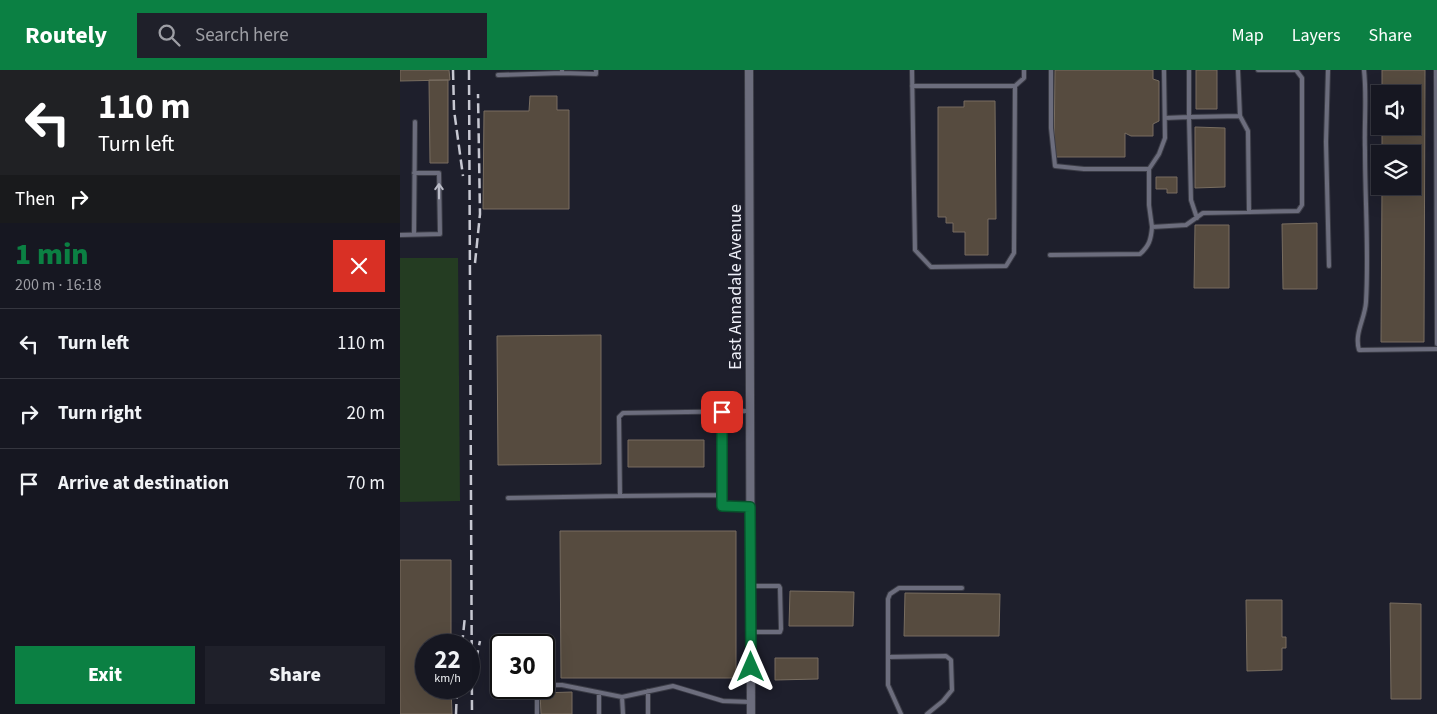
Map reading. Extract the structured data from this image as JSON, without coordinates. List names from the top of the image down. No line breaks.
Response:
{"streets":{"street":["East Annadale Avenue"]},"page":{"header":"Routely","search":"Search here","nav":["Map","Layers","Share"],"turn":["110 m","Turn left"],"then":"Then","heading":["1 min","200 m · 16:18"],"list":[{"name":"Turn left","value":"110 m"},{"name":"Turn right","value":"20 m"},{"name":"Arrive at destination","value":"70 m"}],"speed":"22 km/h","limit":"30","buttons":["Exit","Share"]}}
